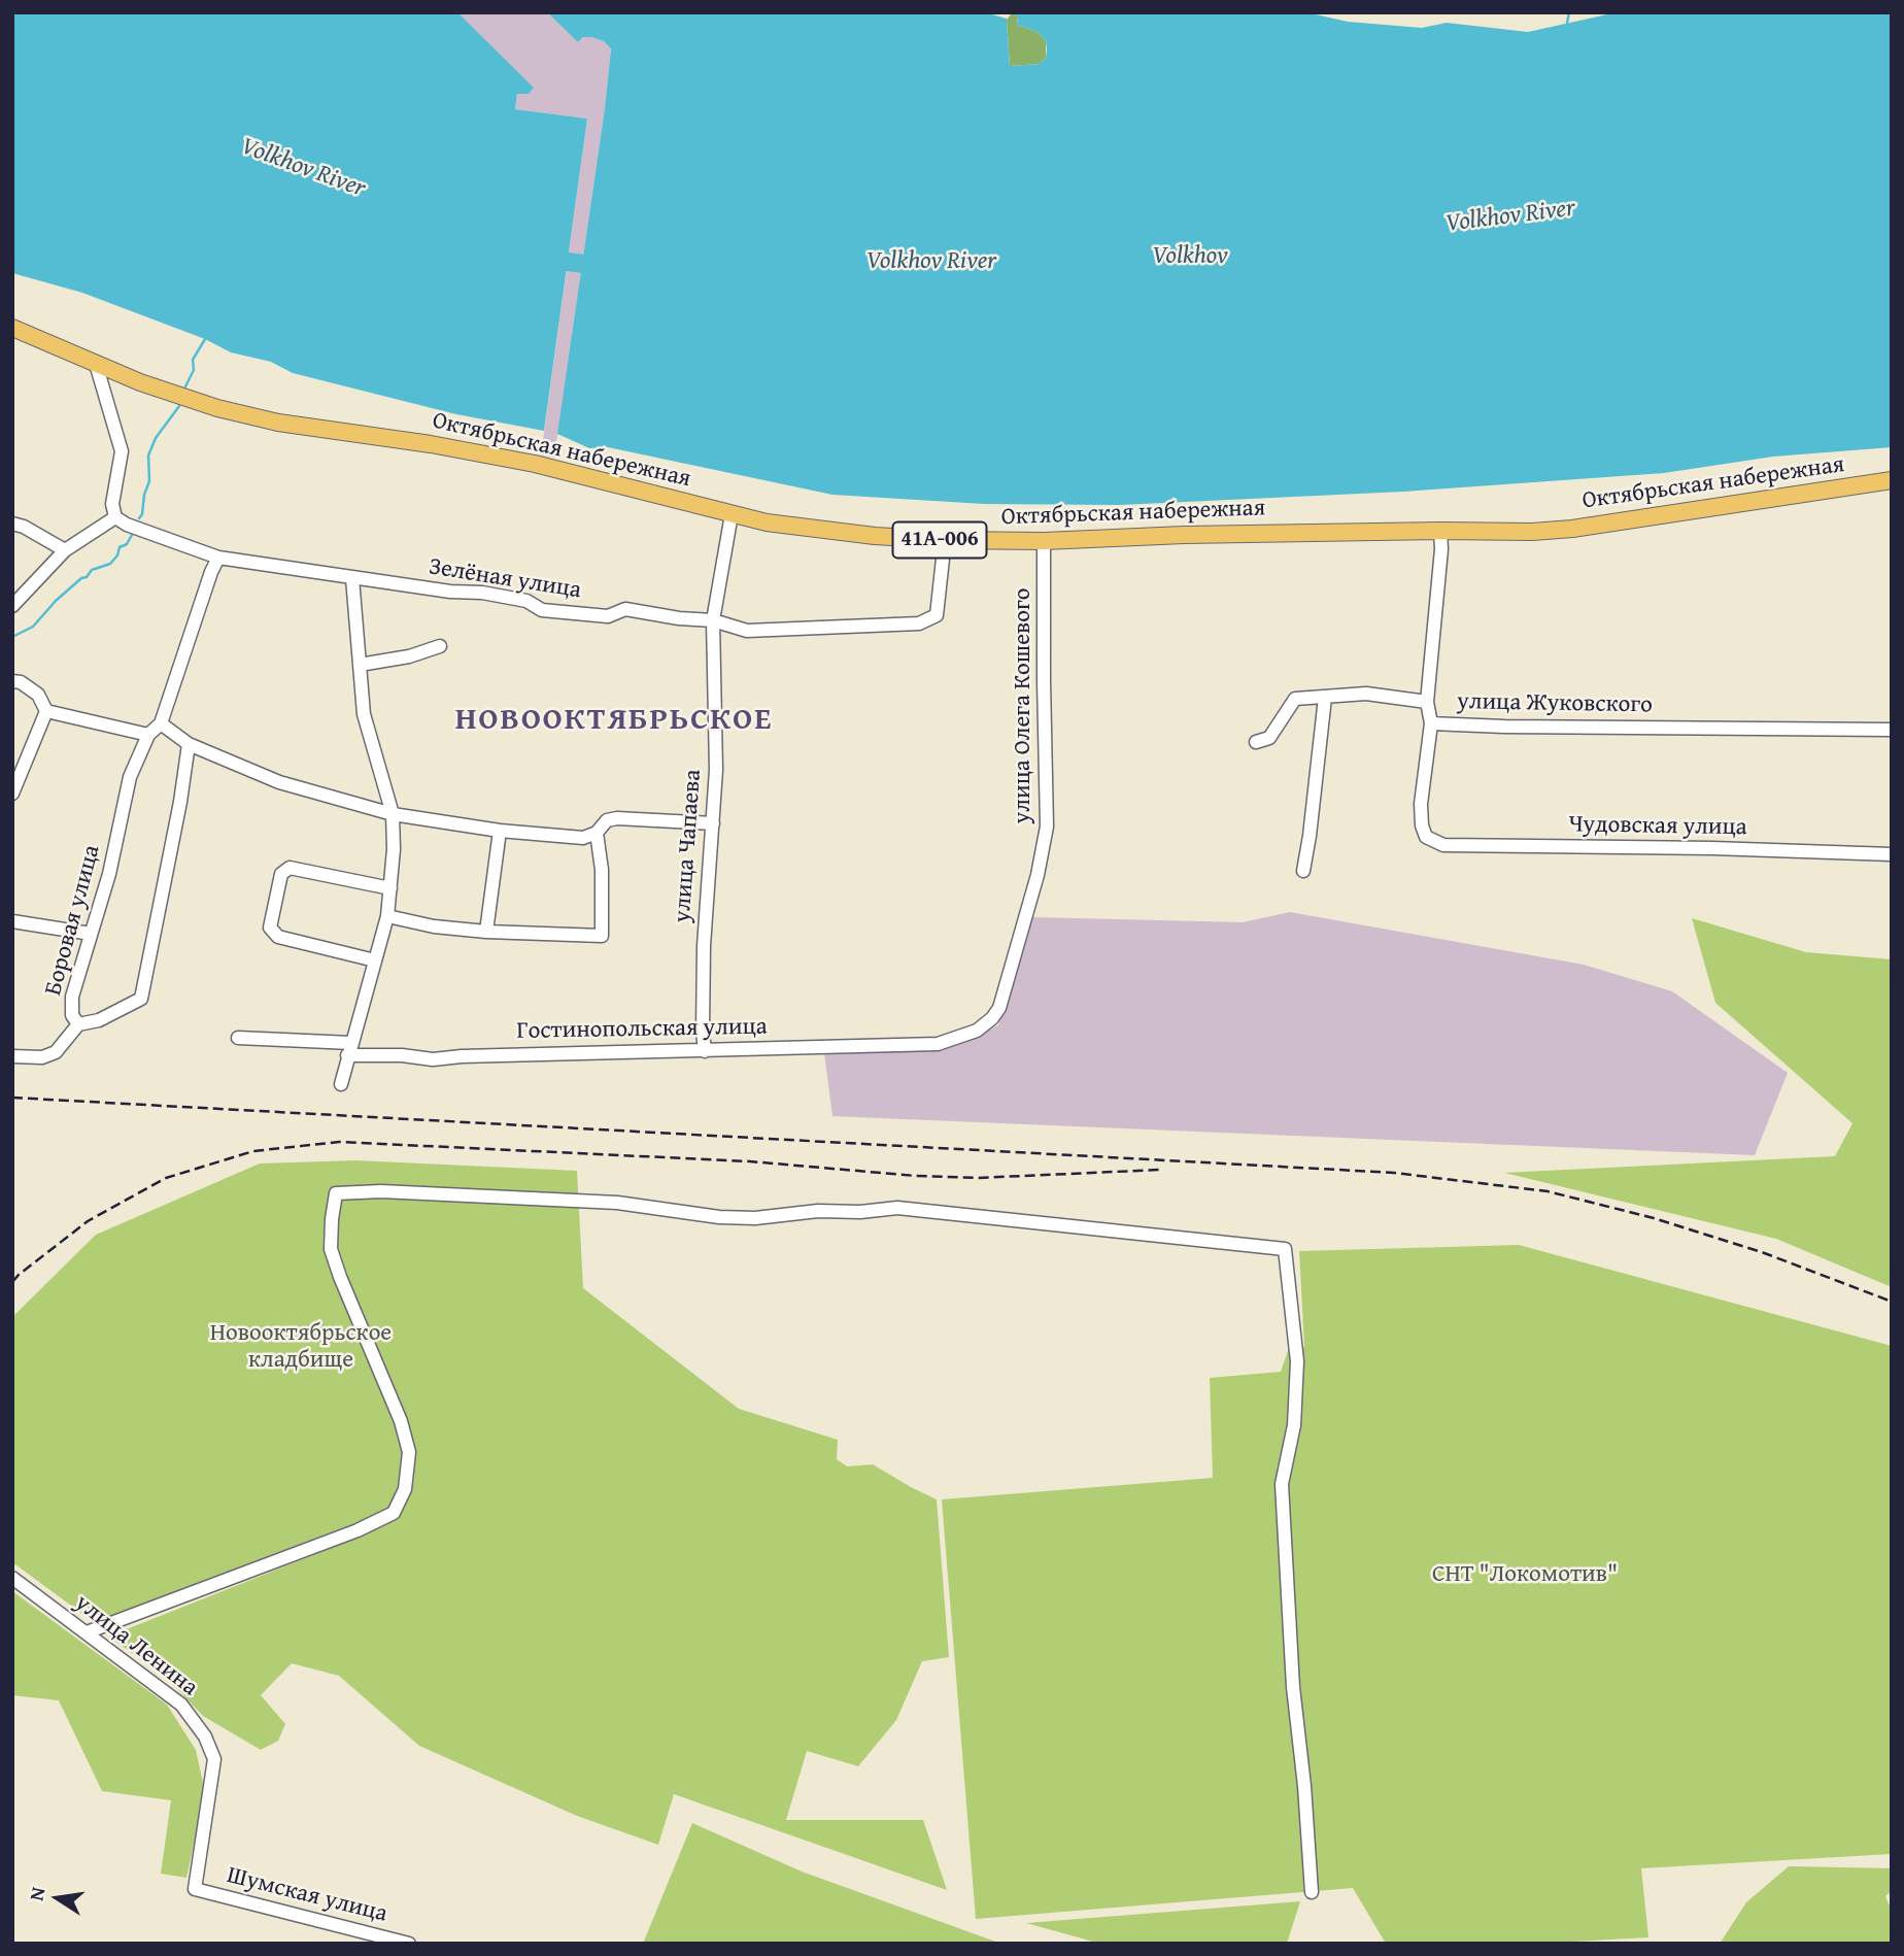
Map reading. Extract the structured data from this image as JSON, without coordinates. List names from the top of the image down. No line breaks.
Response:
{"streets":{"main road":["Октябрьская набережная","41А-006"],"street":["Зелёная улица","улица Жуковского","улица Олега Кошевого","Чудовская улица","улица Чапаева","Боровая улица","Гостинопольская улица","улица Ленина","Шумская улица"]},"crossings":[["Октябрьская набережная","Зелёная улица"],["Октябрьская набережная","улица Олега Кошевого"],["Октябрьская набережная","улица Чапаева"],["Зелёная улица","улица Чапаева"],["улица Жуковского","Чудовская улица"],["улица Олега Кошевого","Гостинопольская улица"],["улица Чапаева","Гостинопольская улица"],["улица Ленина","Шумская улица"]],"districts":["НОВООКТЯБРЬСКОЕ"],"water":["Volkhov River","Volkhov"],"parks":["Новооктябрьское кладбище","СНТ \"Локомотив\""],"north":"left"}
